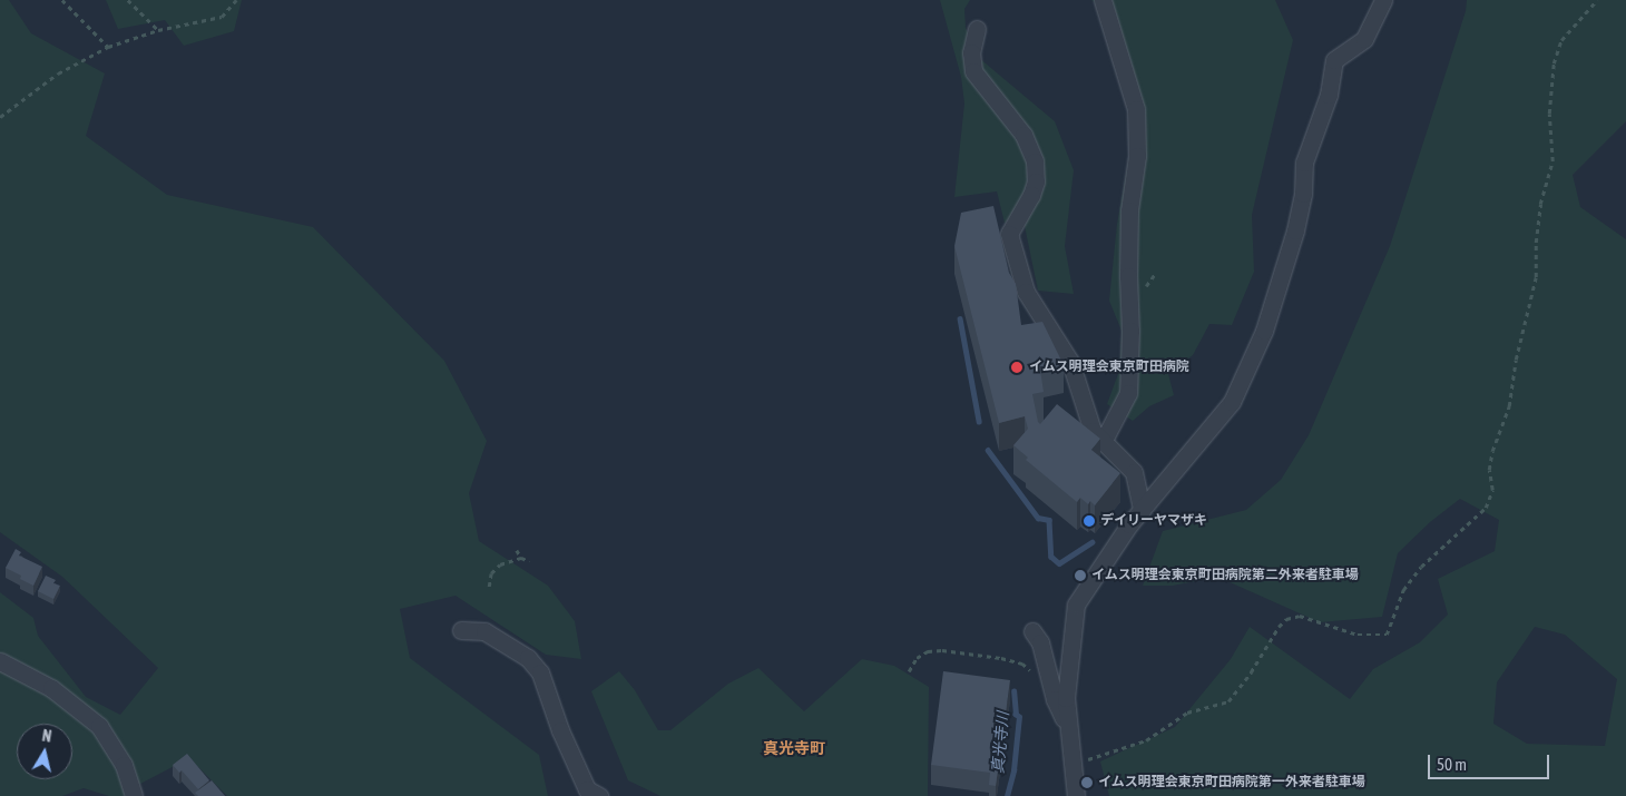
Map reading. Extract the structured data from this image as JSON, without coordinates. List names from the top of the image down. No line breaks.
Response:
{"districts":["真光寺町"],"water":["真光寺川"],"places":["イムス明理会東京町田病院","デイリーヤマザキ","イムス明理会東京町田病院第二外来者駐車場","イムス明理会東京町田病院第一外来者駐車場"],"scale_bar":"50 m","north":"top"}
